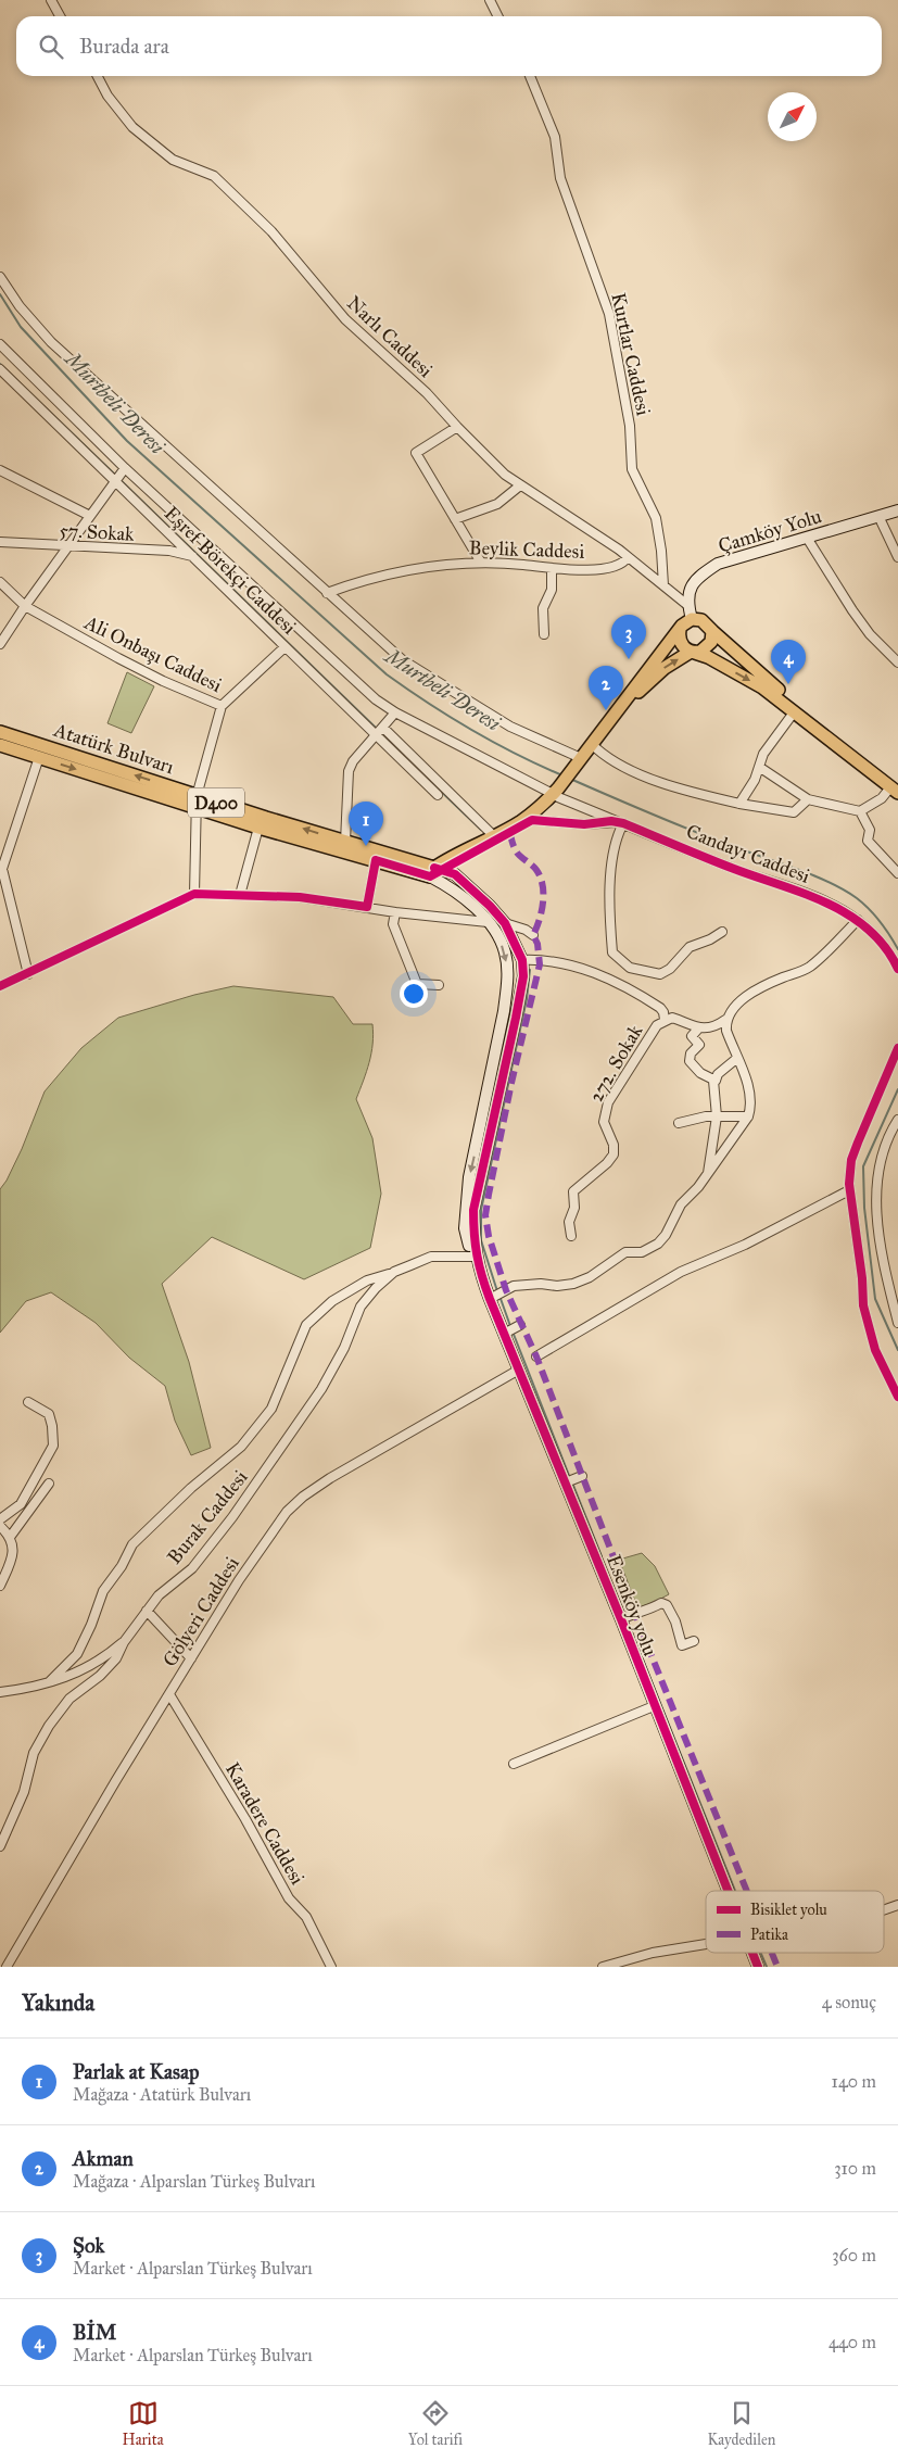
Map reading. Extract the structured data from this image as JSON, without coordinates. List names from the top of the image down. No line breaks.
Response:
{"streets":{"main road":["Atatürk Bulvarı","D400"],"street":["Narlı Caddesi","Kurtlar Caddesi","Çamköy Yolu","57. Sokak","Beylik Caddesi","Eşref Börekçi Caddesi","Ali Onbaşı Caddesi","Candayı Caddesi","272. Sokak","Burak Caddesi","Esenköy yolu","Gölyeri Caddesi","Karadere Caddesi"]},"crossings":[["Narlı Caddesi","Kurtlar Caddesi"],["Narlı Caddesi","Çamköy Yolu"],["Narlı Caddesi","Beylik Caddesi"],["57. Sokak","Eşref Börekçi Caddesi"],["Eşref Börekçi Caddesi","Ali Onbaşı Caddesi"],["Eşref Börekçi Caddesi","Candayı Caddesi"],["Burak Caddesi","Esenköy yolu"],["Esenköy yolu","Gölyeri Caddesi"],["Gölyeri Caddesi","Karadere Caddesi"]],"water":["Murtbeli Deresi"],"legend":["Bisiklet yolu","Patika"],"north":"top right","page":{"search":"Burada ara","pins":["3","4","2","1"],"heading":["Yakında","4 sonuç"],"list":[{"mark":"1","name":"Parlak at Kasap","note":"Mağaza · Atatürk Bulvarı","value":"140 m"},{"mark":"2","name":"Akman","note":"Mağaza · Alparslan Türkeş Bulvarı","value":"310 m"},{"mark":"3","name":"Şok","note":"Market · Alparslan Türkeş Bulvarı","value":"360 m"},{"mark":"4","name":"BİM","note":"Market · Alparslan Türkeş Bulvarı","value":"440 m"}],"nav":["Harita","Yol tarifi","Kaydedilen"]}}
